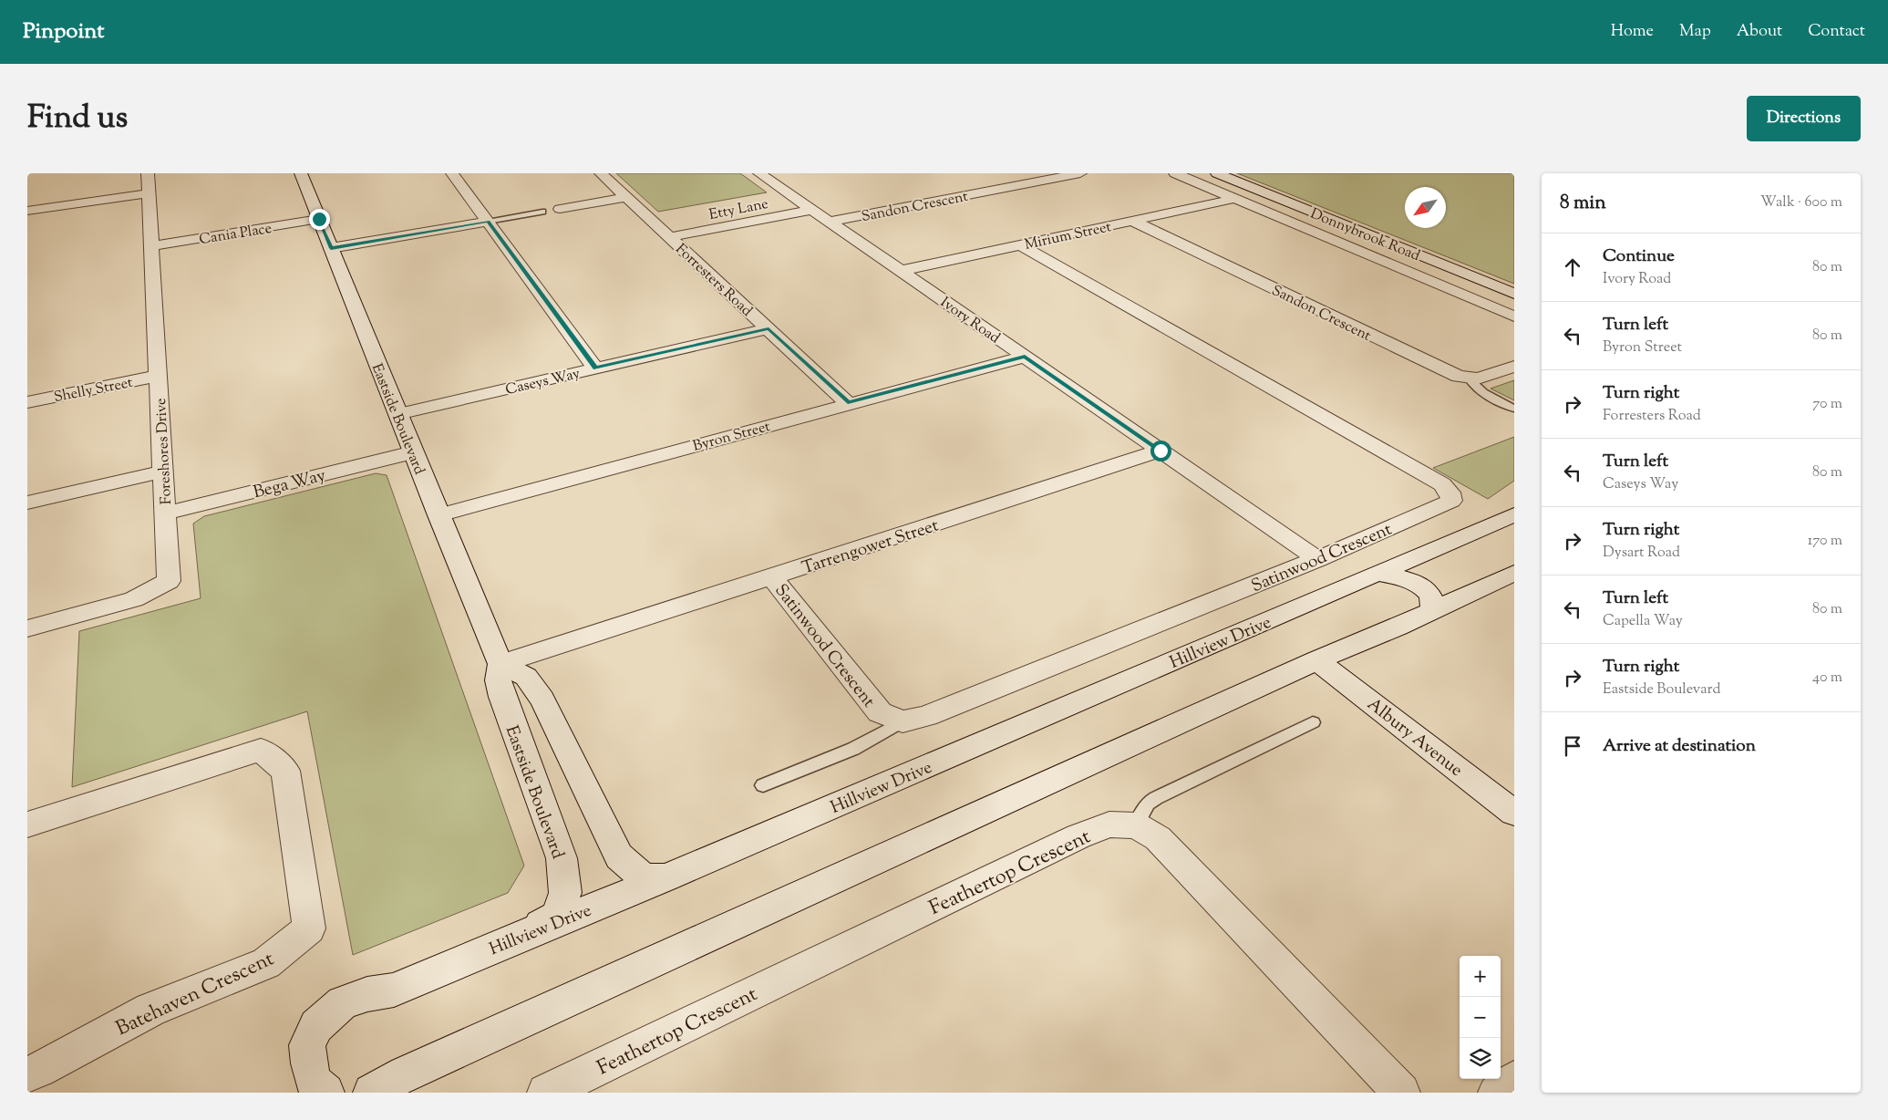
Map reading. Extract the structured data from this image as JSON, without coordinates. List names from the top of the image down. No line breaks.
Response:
{"streets":{"street":["Sandon Crescent","Etty Lane","Cania Place","Donnybrook Road","Mirium Street","Forresters Road","Ivory Road","Caseys Way","Shelly Street","Eastside Boulevard","Byron Street","Foreshores Drive","Bega Way","Tarrengower Street","Satinwood Crescent","Hillview Drive","Albury Avenue","Feathertop Crescent","Batehaven Crescent"]},"crossings":[["Sandon Crescent","Mirium Street"],["Sandon Crescent","Ivory Road"],["Etty Lane","Forresters Road"],["Etty Lane","Ivory Road"],["Cania Place","Eastside Boulevard"],["Cania Place","Foreshores Drive"],["Mirium Street","Ivory Road"],["Mirium Street","Satinwood Crescent"],["Forresters Road","Caseys Way"],["Forresters Road","Byron Street"],["Ivory Road","Byron Street"],["Ivory Road","Tarrengower Street"],["Ivory Road","Satinwood Crescent"],["Caseys Way","Eastside Boulevard"],["Shelly Street","Foreshores Drive"],["Eastside Boulevard","Byron Street"],["Eastside Boulevard","Bega Way"],["Eastside Boulevard","Tarrengower Street"],["Eastside Boulevard","Hillview Drive"],["Foreshores Drive","Bega Way"],["Tarrengower Street","Satinwood Crescent"]],"north":"bottom left","page":{"header":"Pinpoint","nav":["Home","Map","About","Contact"],"title":"Find us","buttons":"Directions","heading":["8 min","Walk · 600 m"],"list":[["Continue","Ivory Road","80 m"],["Turn left","Byron Street","80 m"],["Turn right","Forresters Road","70 m"],["Turn left","Caseys Way","80 m"],["Turn right","Dysart Road","170 m"],["Turn left","Capella Way","80 m"],["Turn right","Eastside Boulevard","40 m"],"Arrive at destination"],"map_buttons":["+","−"]}}
